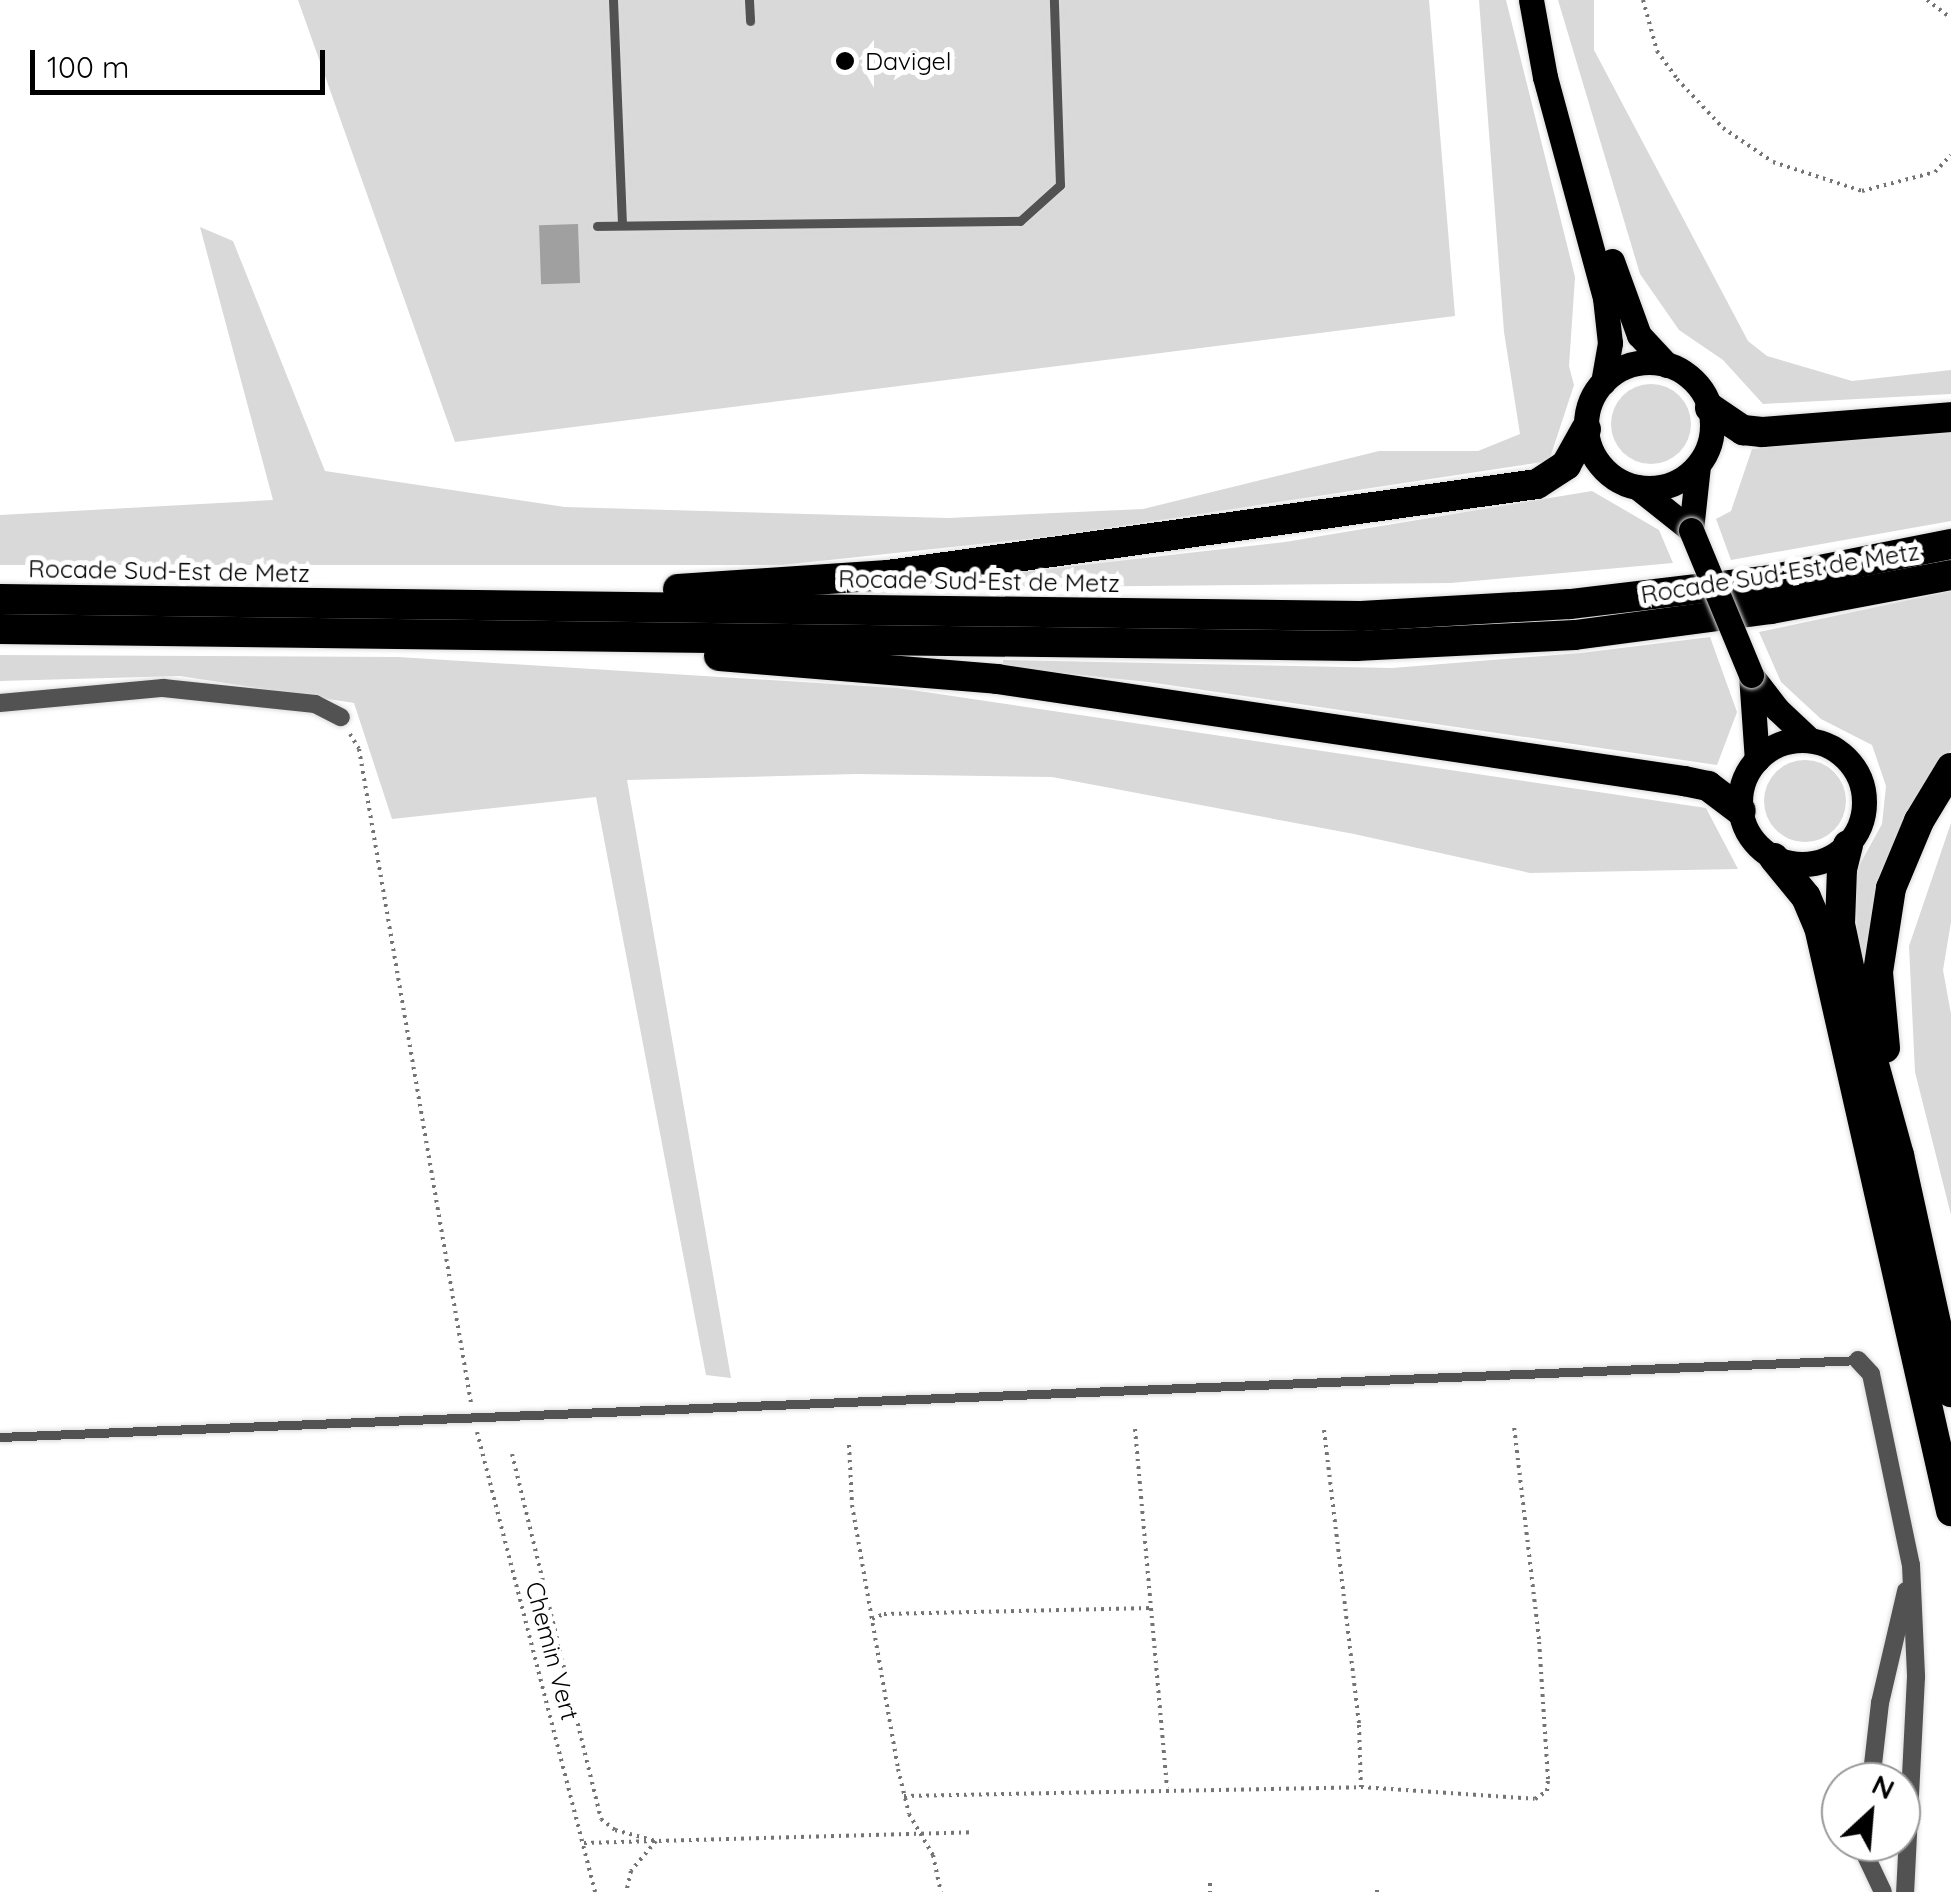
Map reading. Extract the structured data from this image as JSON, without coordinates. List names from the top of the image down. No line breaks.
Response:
{"streets":{"highway":["Rocade Sud-Est de Metz"],"path":["Chemin Vert"]},"places":["Davigel"],"scale_bar":"100 m","north":"top right"}
